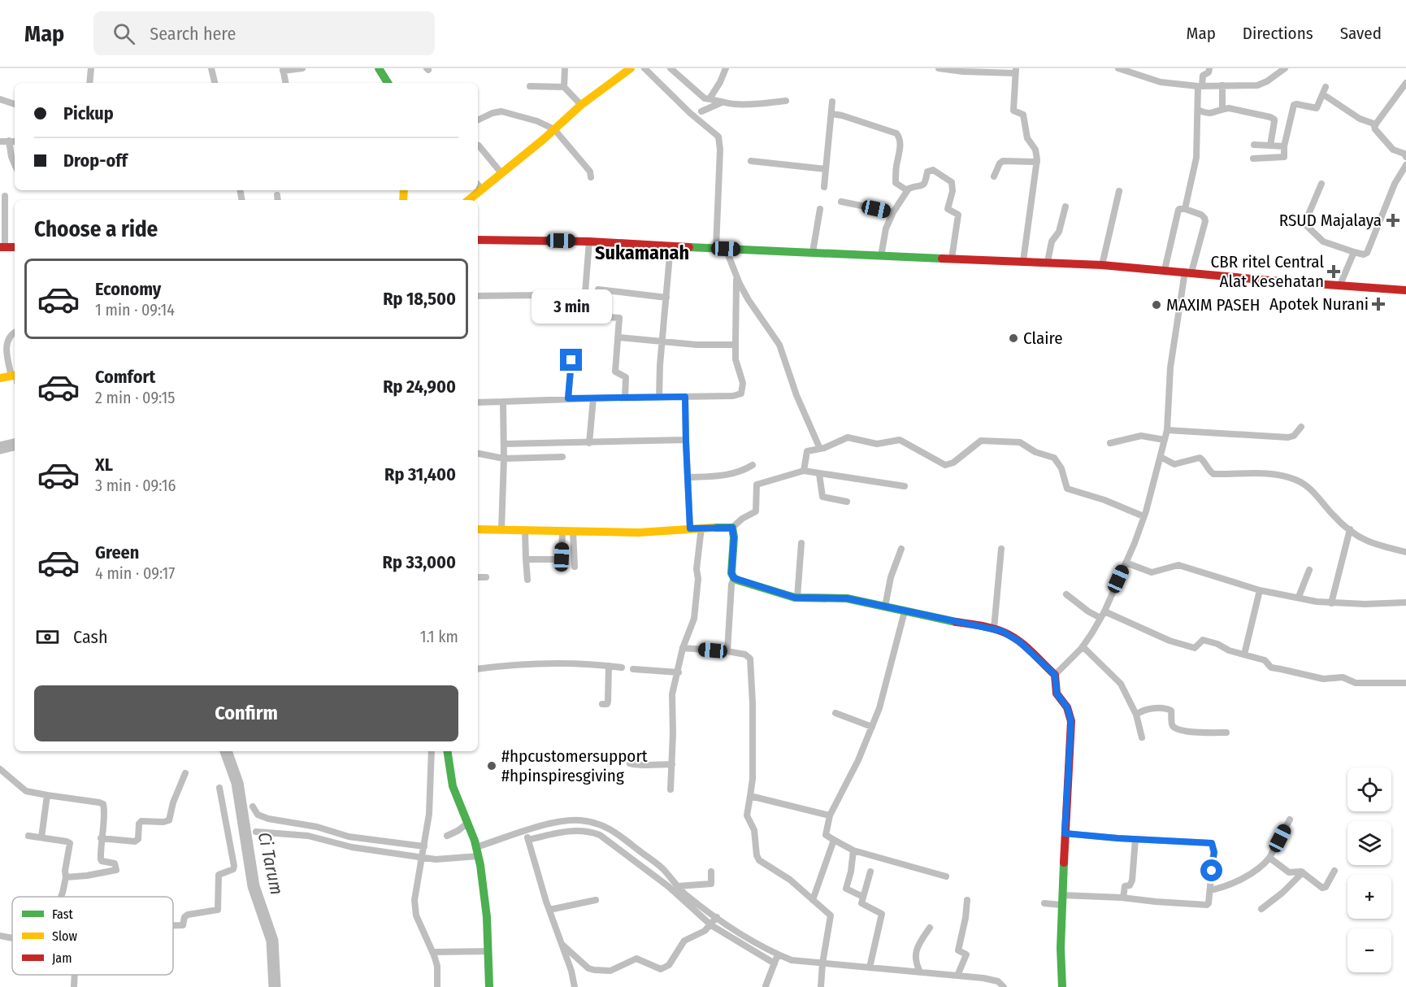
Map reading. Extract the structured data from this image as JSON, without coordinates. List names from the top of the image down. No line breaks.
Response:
{"districts":["Sukamanah"],"water":["Ci Tarum"],"places":{"health":["RSUD Majalaya","CBR ritel Central Alat Kesehatan","Apotek Nurani"],"other":["MAXIM PASEH","Claire","#hpcustomersupport #hpinspiresgiving"]},"legend":["Fast","Slow","Jam"],"page":{"header":"Map","search":"Search here","nav":["Map","Directions","Saved"],"banner":["Pickup","Drop-off"],"heading":"Choose a ride","list":[{"name":"Economy","note":"1 min · 09:14","value":"Rp 18,500"},{"name":"Comfort","note":"2 min · 09:15","value":"Rp 24,900"},{"name":"XL","note":"3 min · 09:16","value":"Rp 31,400"},{"name":"Green","note":"4 min · 09:17","value":"Rp 33,000"}],"bubble":"3 min","pay":["Cash","1.1 km"],"buttons":"Confirm","map_buttons":["+","−"]}}
